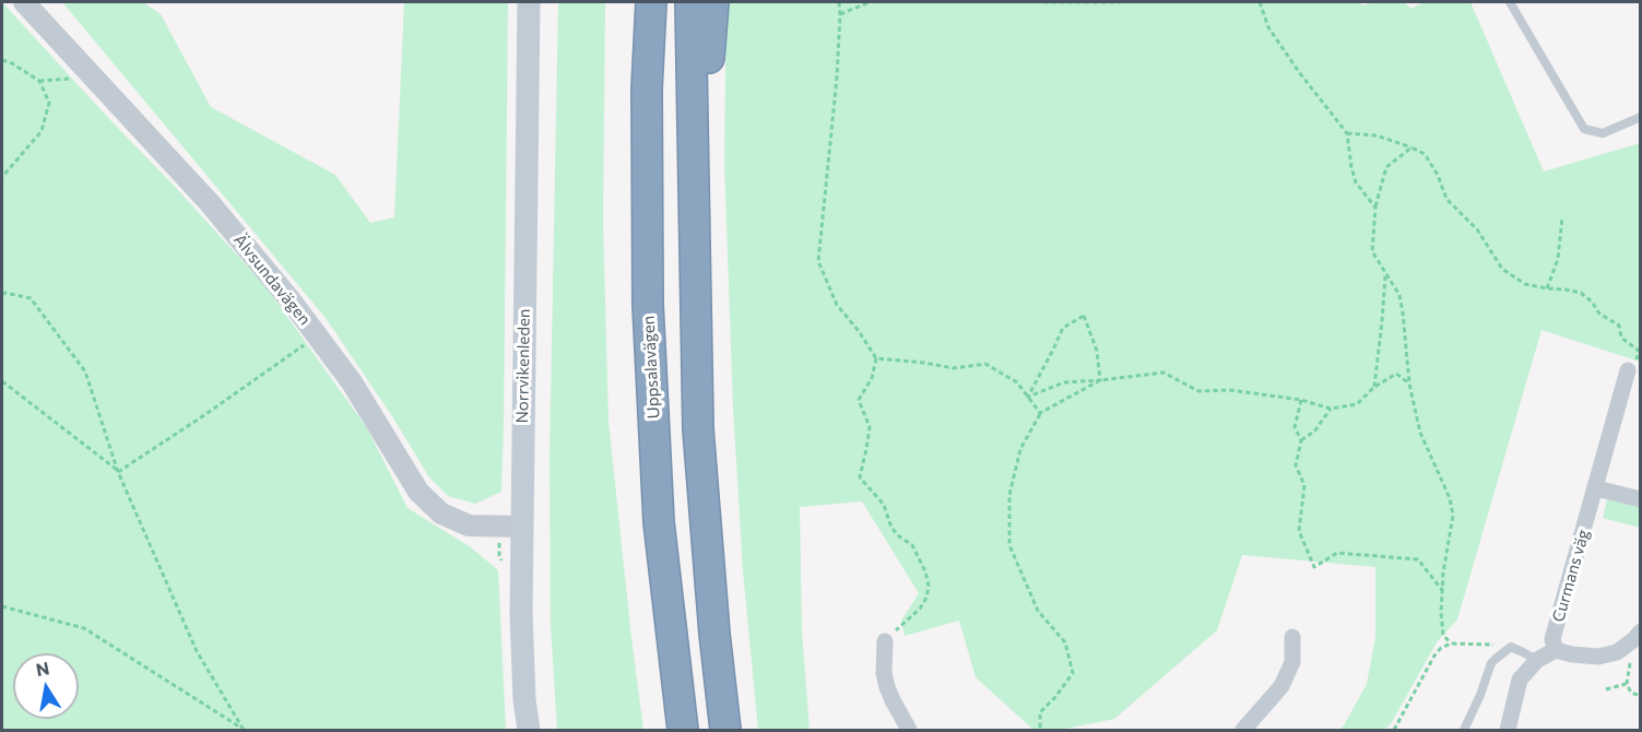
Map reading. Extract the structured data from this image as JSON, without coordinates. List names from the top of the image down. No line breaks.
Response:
{"streets":{"highway":["Uppsalavägen"],"main road":["Norrvikenleden"],"street":["Älvsundavägen","Curmans väg"]},"crossings":[["Älvsundavägen","Norrvikenleden"]],"north":"top"}
